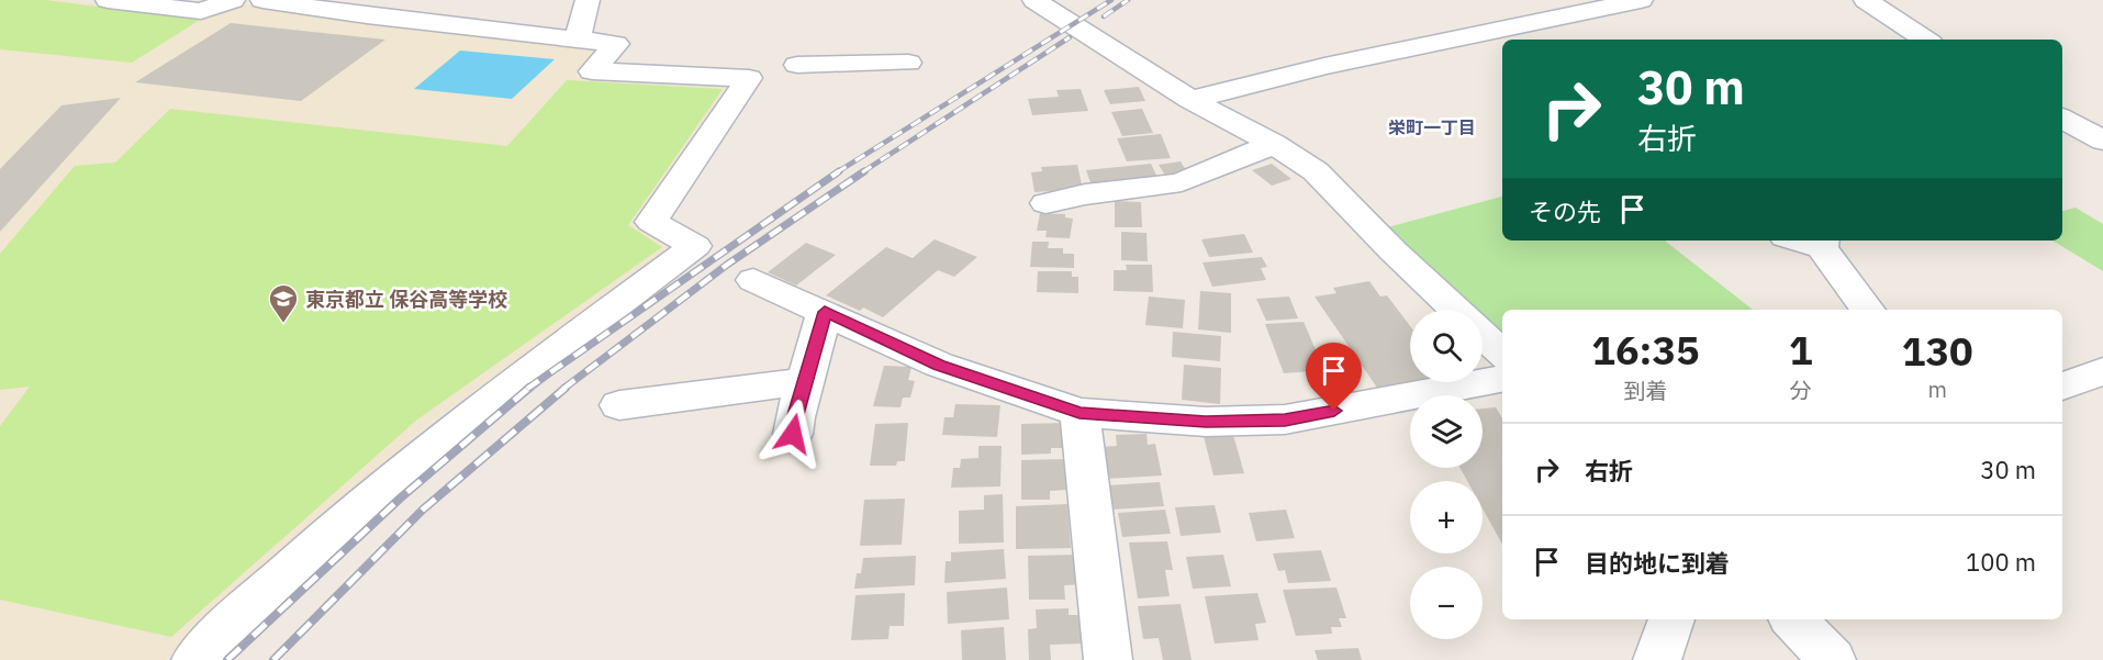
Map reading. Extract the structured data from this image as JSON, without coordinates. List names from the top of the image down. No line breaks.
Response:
{"districts":["栄町一丁目"],"places":{"school or university":["東京都立 保谷高等学校"]},"page":{"turn":["30 m","右折"],"then":"その先","map_buttons":["+","−"],"eta":["16:35","到着","1","分","130","m"],"list":[{"name":"右折","value":"30 m"},{"name":"目的地に到着","value":"100 m"}]}}
